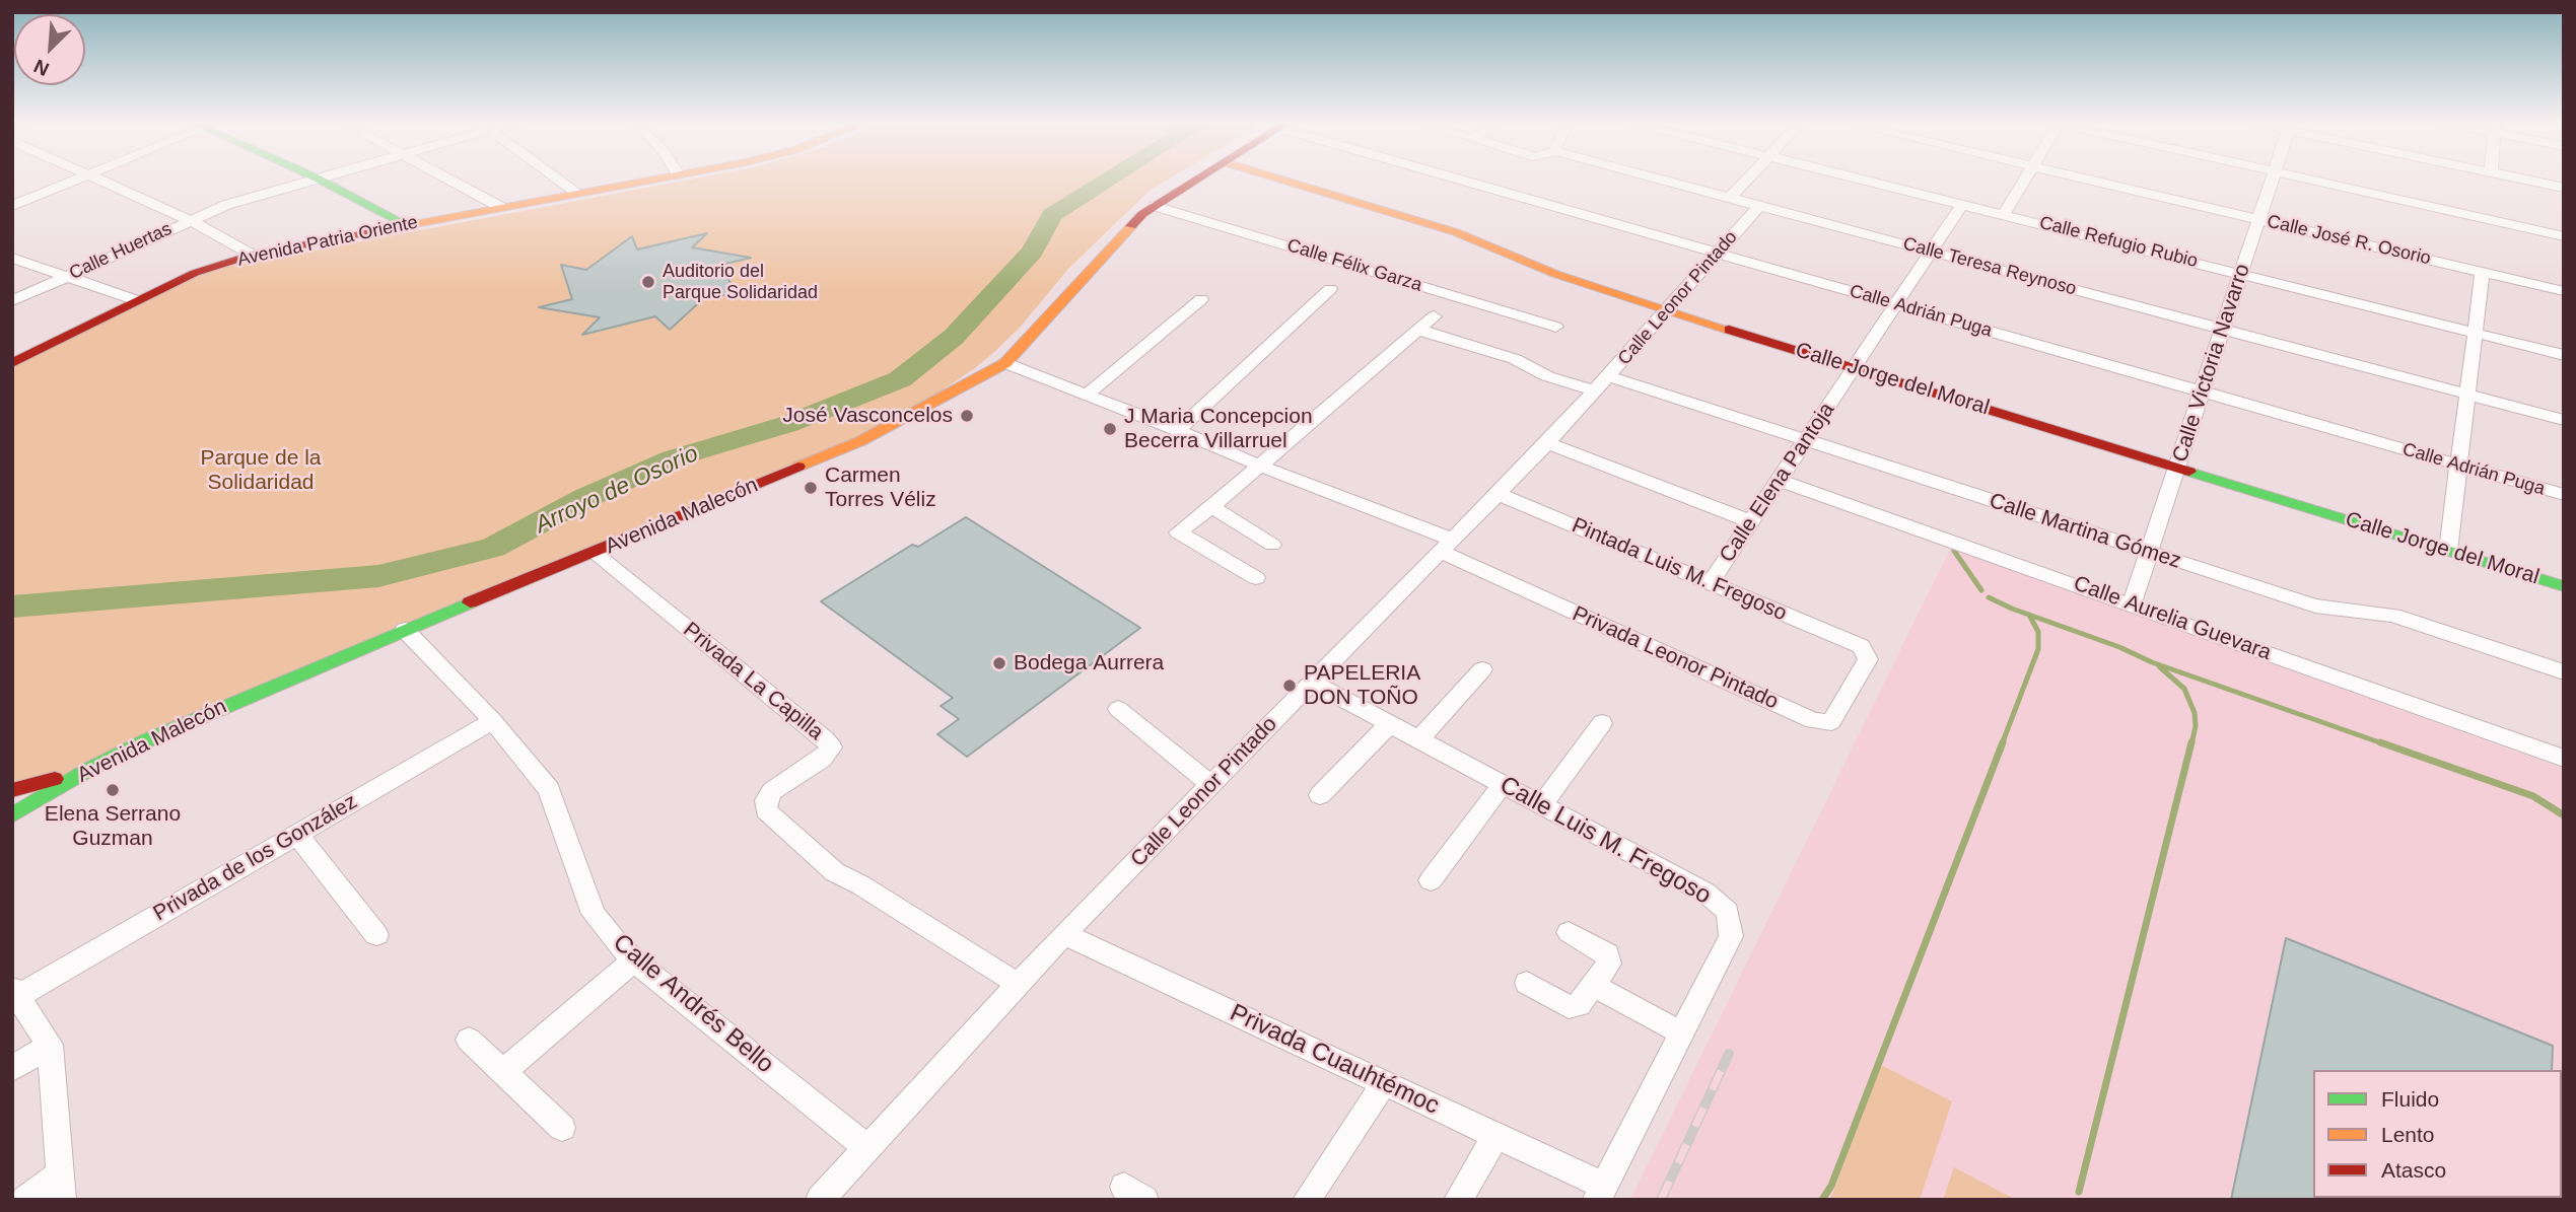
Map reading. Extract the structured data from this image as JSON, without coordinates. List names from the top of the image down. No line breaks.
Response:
{"streets":{"street":["Calle José R. Osorio","Avenida Patria Oriente","Calle Refugio Rubio","Calle Huertas","Calle Félix Garza","Calle Teresa Reynoso","Calle Leonor Pintado","Calle Adrián Puga","Calle Victoria Navarro","Calle Jorge del Moral","Calle Elena Pantoja","Avenida Malecón","Calle Martina Gómez","Pintada Luis M. Fregoso","Calle Aurelia Guevara","Privada Leonor Pintado","Privada La Capilla","Calle Luis M. Fregoso","Privada de los González","Calle Andrés Bello","Privada Cuauhtémoc"]},"crossings":[["Calle José R. Osorio","Calle Victoria Navarro"],["Calle Refugio Rubio","Calle Victoria Navarro"],["Calle Refugio Rubio","Calle Elena Pantoja"],["Calle Félix Garza","Avenida Malecón"],["Calle Teresa Reynoso","Calle Leonor Pintado"],["Calle Teresa Reynoso","Calle Victoria Navarro"],["Calle Teresa Reynoso","Calle Elena Pantoja"],["Calle Leonor Pintado","Calle Adrián Puga"],["Calle Leonor Pintado","Calle Jorge del Moral"],["Calle Leonor Pintado","Calle Martina Gómez"],["Calle Leonor Pintado","Pintada Luis M. Fregoso"],["Calle Leonor Pintado","Privada Leonor Pintado"],["Calle Leonor Pintado","Privada La Capilla"],["Calle Leonor Pintado","Calle Luis M. Fregoso"],["Calle Leonor Pintado","Calle Andrés Bello"],["Calle Leonor Pintado","Privada Cuauhtémoc"],["Calle Adrián Puga","Calle Victoria Navarro"],["Calle Adrián Puga","Calle Elena Pantoja"],["Calle Victoria Navarro","Calle Jorge del Moral"],["Calle Victoria Navarro","Calle Martina Gómez"],["Calle Victoria Navarro","Calle Aurelia Guevara"],["Calle Jorge del Moral","Calle Elena Pantoja"],["Calle Elena Pantoja","Calle Martina Gómez"],["Calle Elena Pantoja","Pintada Luis M. Fregoso"],["Calle Elena Pantoja","Calle Aurelia Guevara"],["Avenida Malecón","Privada Leonor Pintado"],["Avenida Malecón","Privada La Capilla"],["Avenida Malecón","Calle Andrés Bello"],["Pintada Luis M. Fregoso","Privada Leonor Pintado"],["Calle Luis M. Fregoso","Privada Cuauhtémoc"],["Privada de los González","Calle Andrés Bello"]],"water":["Arroyo de Osorio"],"parks":["Parque de la Solidaridad"],"places":["Auditorio del Parque Solidaridad","José Vasconcelos","J Maria Concepcion Becerra Villarruel","Carmen Torres Véliz","Bodega Aurrera","PAPELERIA DON TOÑO","Elena Serrano Guzman"],"legend":["Fluido","Lento","Atasco"],"north":"bottom left"}
